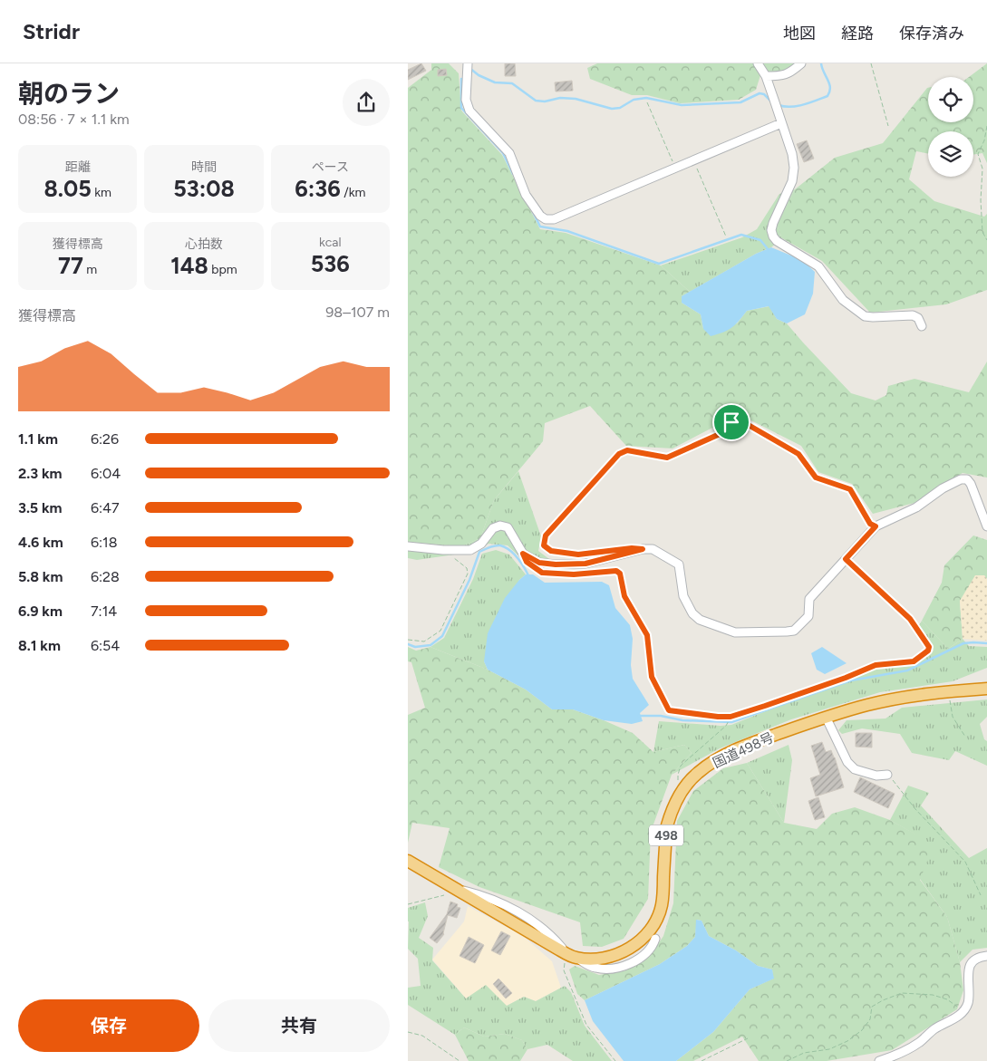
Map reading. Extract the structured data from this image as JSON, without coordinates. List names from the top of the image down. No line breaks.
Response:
{"streets":{"highway":["国道498号","498"]},"page":{"header":"Stridr","nav":["地図","経路","保存済み"],"heading":["朝のラン","08:56 · 7 × 1.1 km"],"stats":[["距離","8.05 km"],["時間","53:08"],["ペース","6:36 /km"],["獲得標高","77 m"],["心拍数","148 bpm"],["kcal","536"]],"chart":["獲得標高","98–107 m"],"list":[{"name":"1.1 km","note":"6:26"},{"name":"2.3 km","note":"6:04"},{"name":"3.5 km","note":"6:47"},{"name":"4.6 km","note":"6:18"},{"name":"5.8 km","note":"6:28"},{"name":"6.9 km","note":"7:14"},{"name":"8.1 km","note":"6:54"}],"buttons":["保存","共有"]}}
